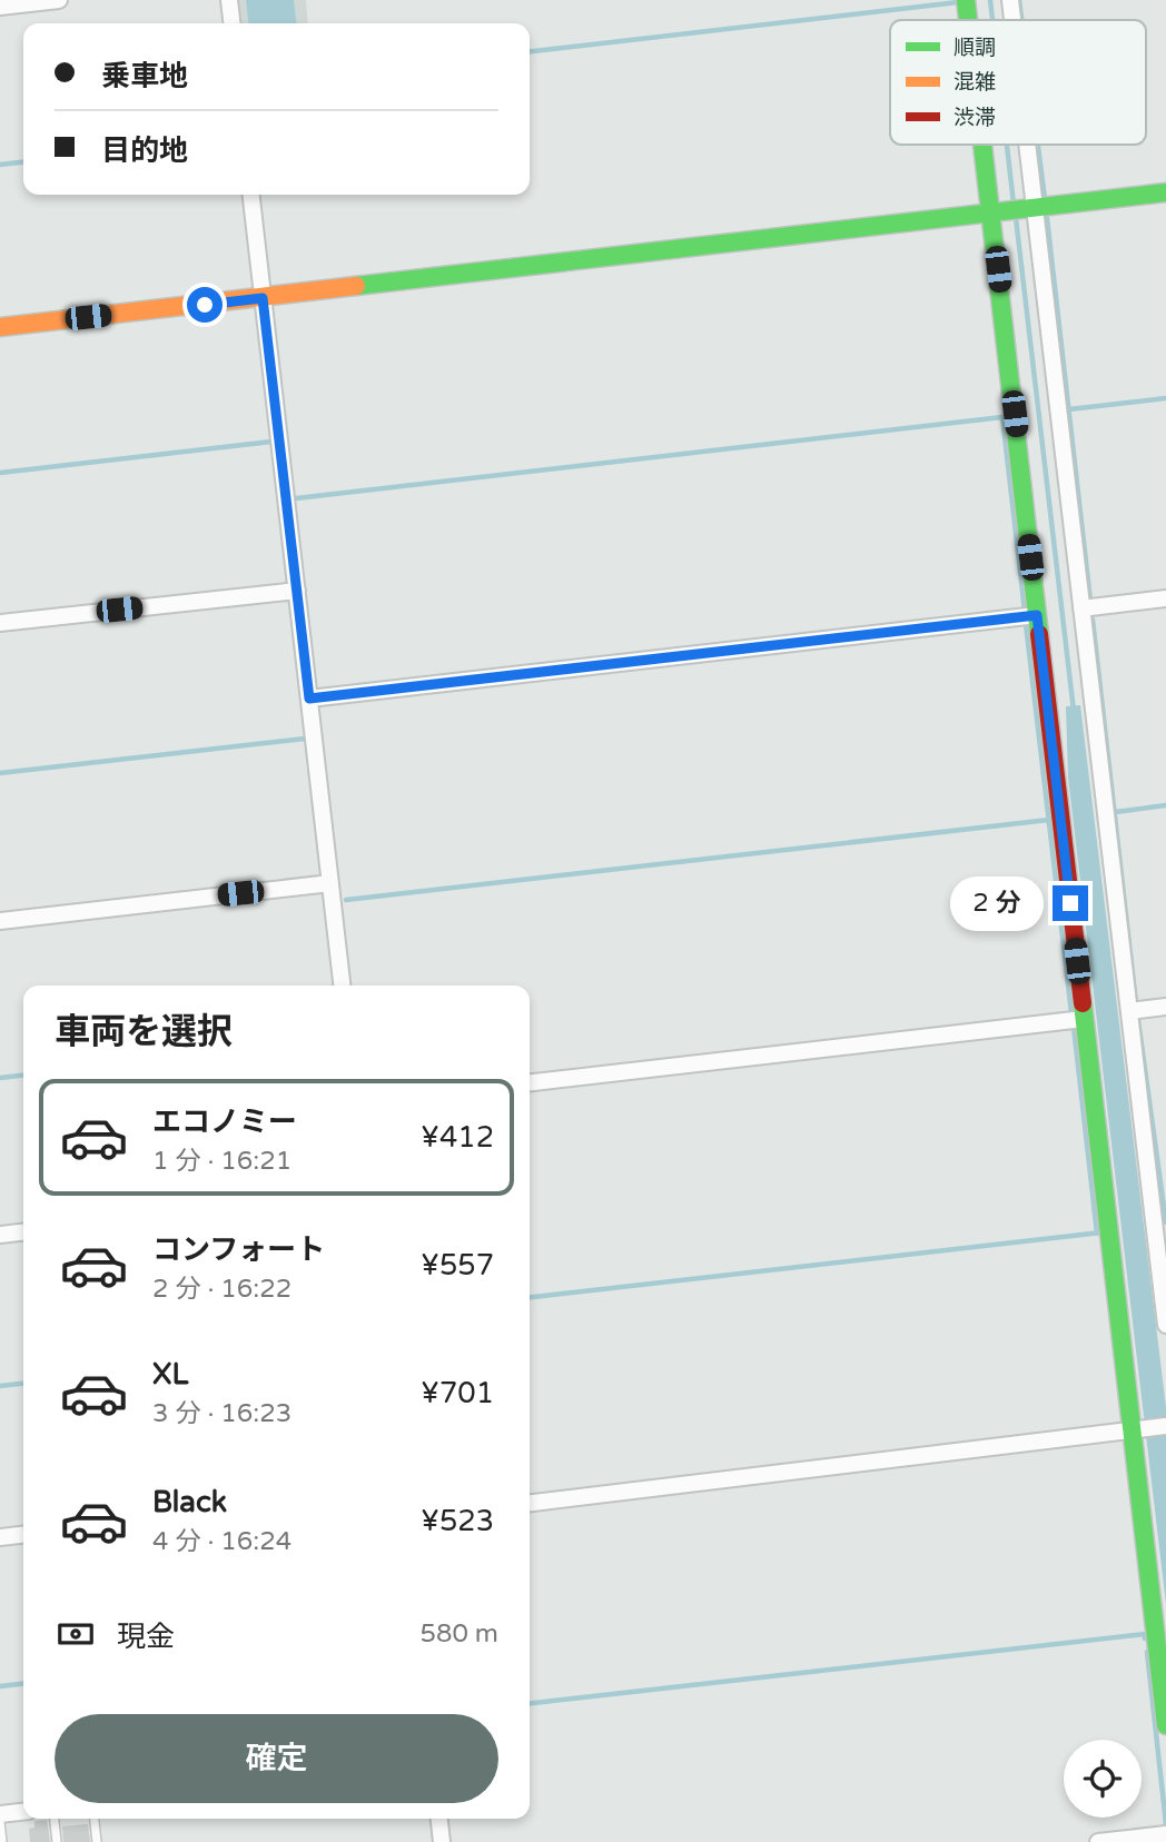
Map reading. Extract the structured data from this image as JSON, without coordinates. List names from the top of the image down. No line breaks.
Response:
{"legend":["順調","混雑","渋滞"],"page":{"banner":["乗車地","目的地"],"bubble":"2 分","heading":"車両を選択","list":[{"name":"エコノミー","note":"1 分 · 16:21","value":"¥412"},{"name":"コンフォート","note":"2 分 · 16:22","value":"¥557"},{"name":"XL","note":"3 分 · 16:23","value":"¥701"},{"name":"Black","note":"4 分 · 16:24","value":"¥523"}],"pay":["現金","580 m"],"buttons":"確定"}}
